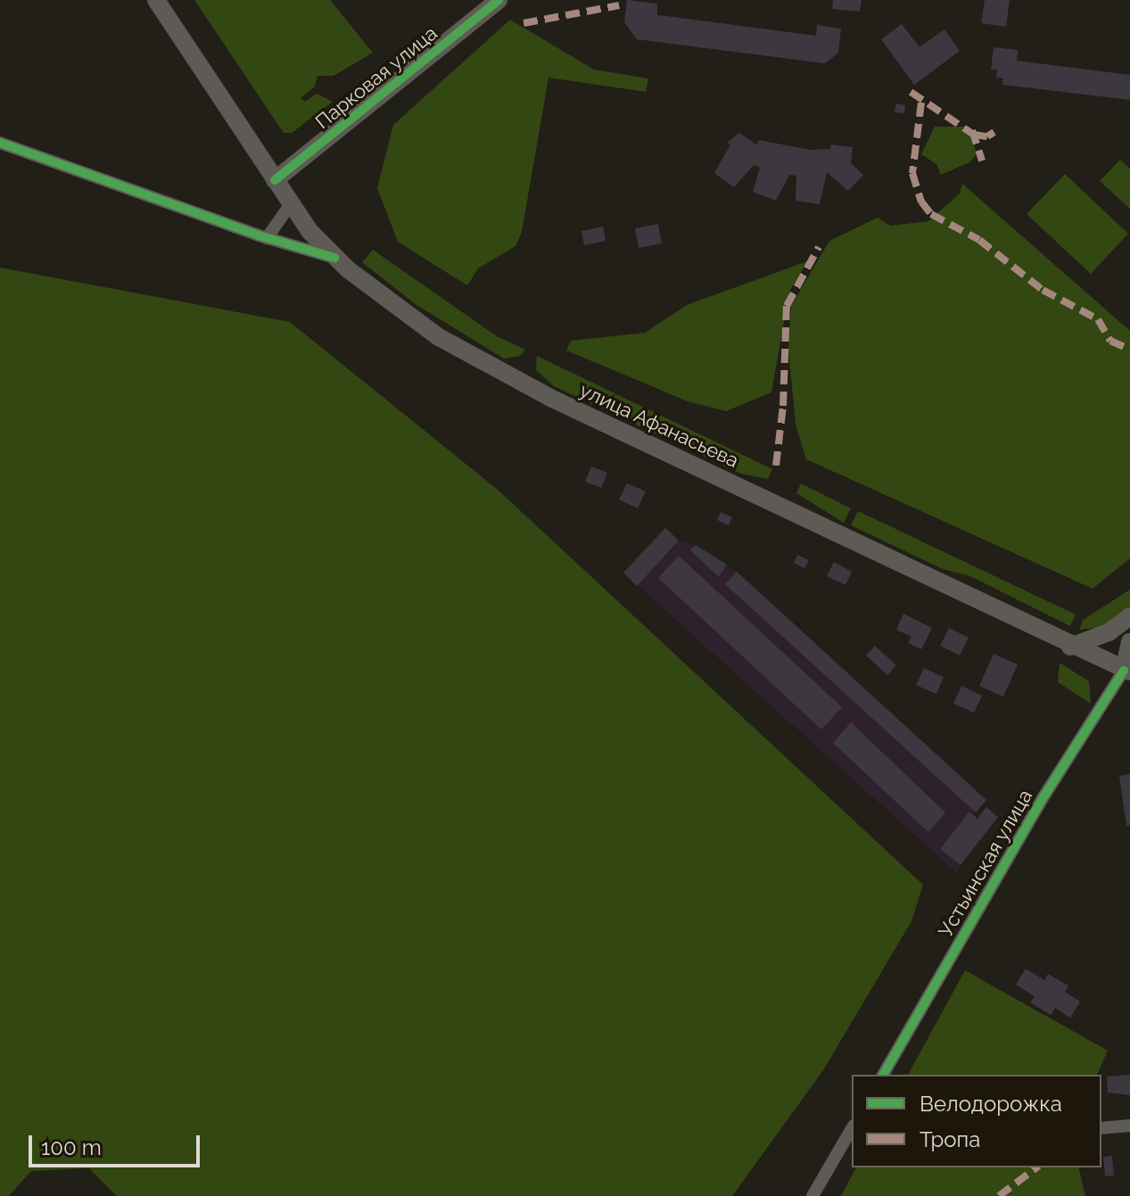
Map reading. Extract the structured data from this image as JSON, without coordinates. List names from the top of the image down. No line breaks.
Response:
{"streets":{"main road":["Парковая улица","улица Афанасьева"],"street":["Устьинская улица"]},"crossings":[["Парковая улица","улица Афанасьева"],["улица Афанасьева","Устьинская улица"]],"legend":["Велодорожка","Тропа"],"scale_bar":"100 m"}
